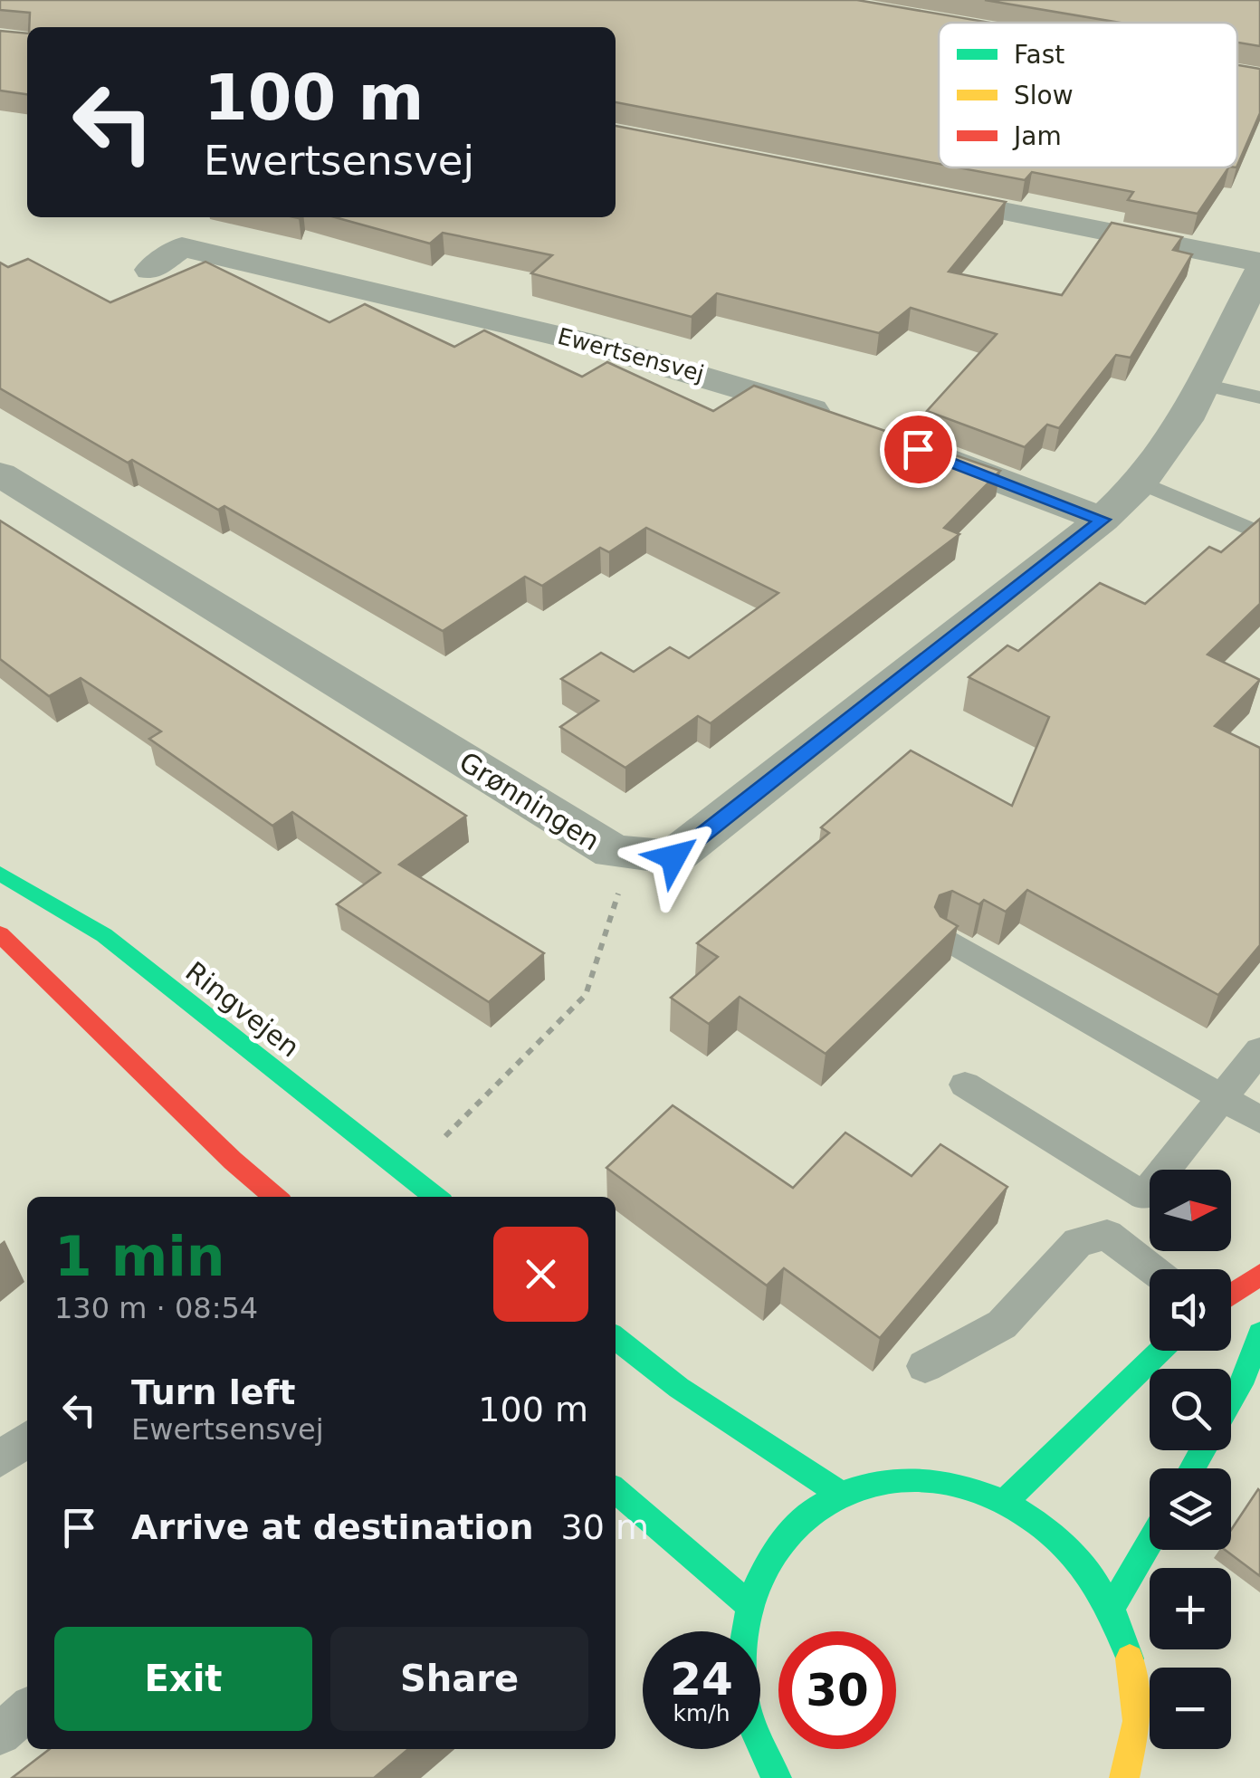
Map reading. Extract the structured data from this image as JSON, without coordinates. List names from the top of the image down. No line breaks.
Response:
{"streets":{"main road":["Ringvejen"],"street":["Ewertsensvej","Grønningen"]},"legend":["Fast","Slow","Jam"],"north":"right","page":{"turn":["100 m","Ewertsensvej"],"map_buttons":["+","−"],"heading":["1 min","130 m · 08:54"],"list":[{"name":"Turn left","note":"Ewertsensvej","value":"100 m"},{"name":"Arrive at destination","value":"30 m"}],"buttons":["Exit","Share"],"speed":"24 km/h","limit":"30"}}
